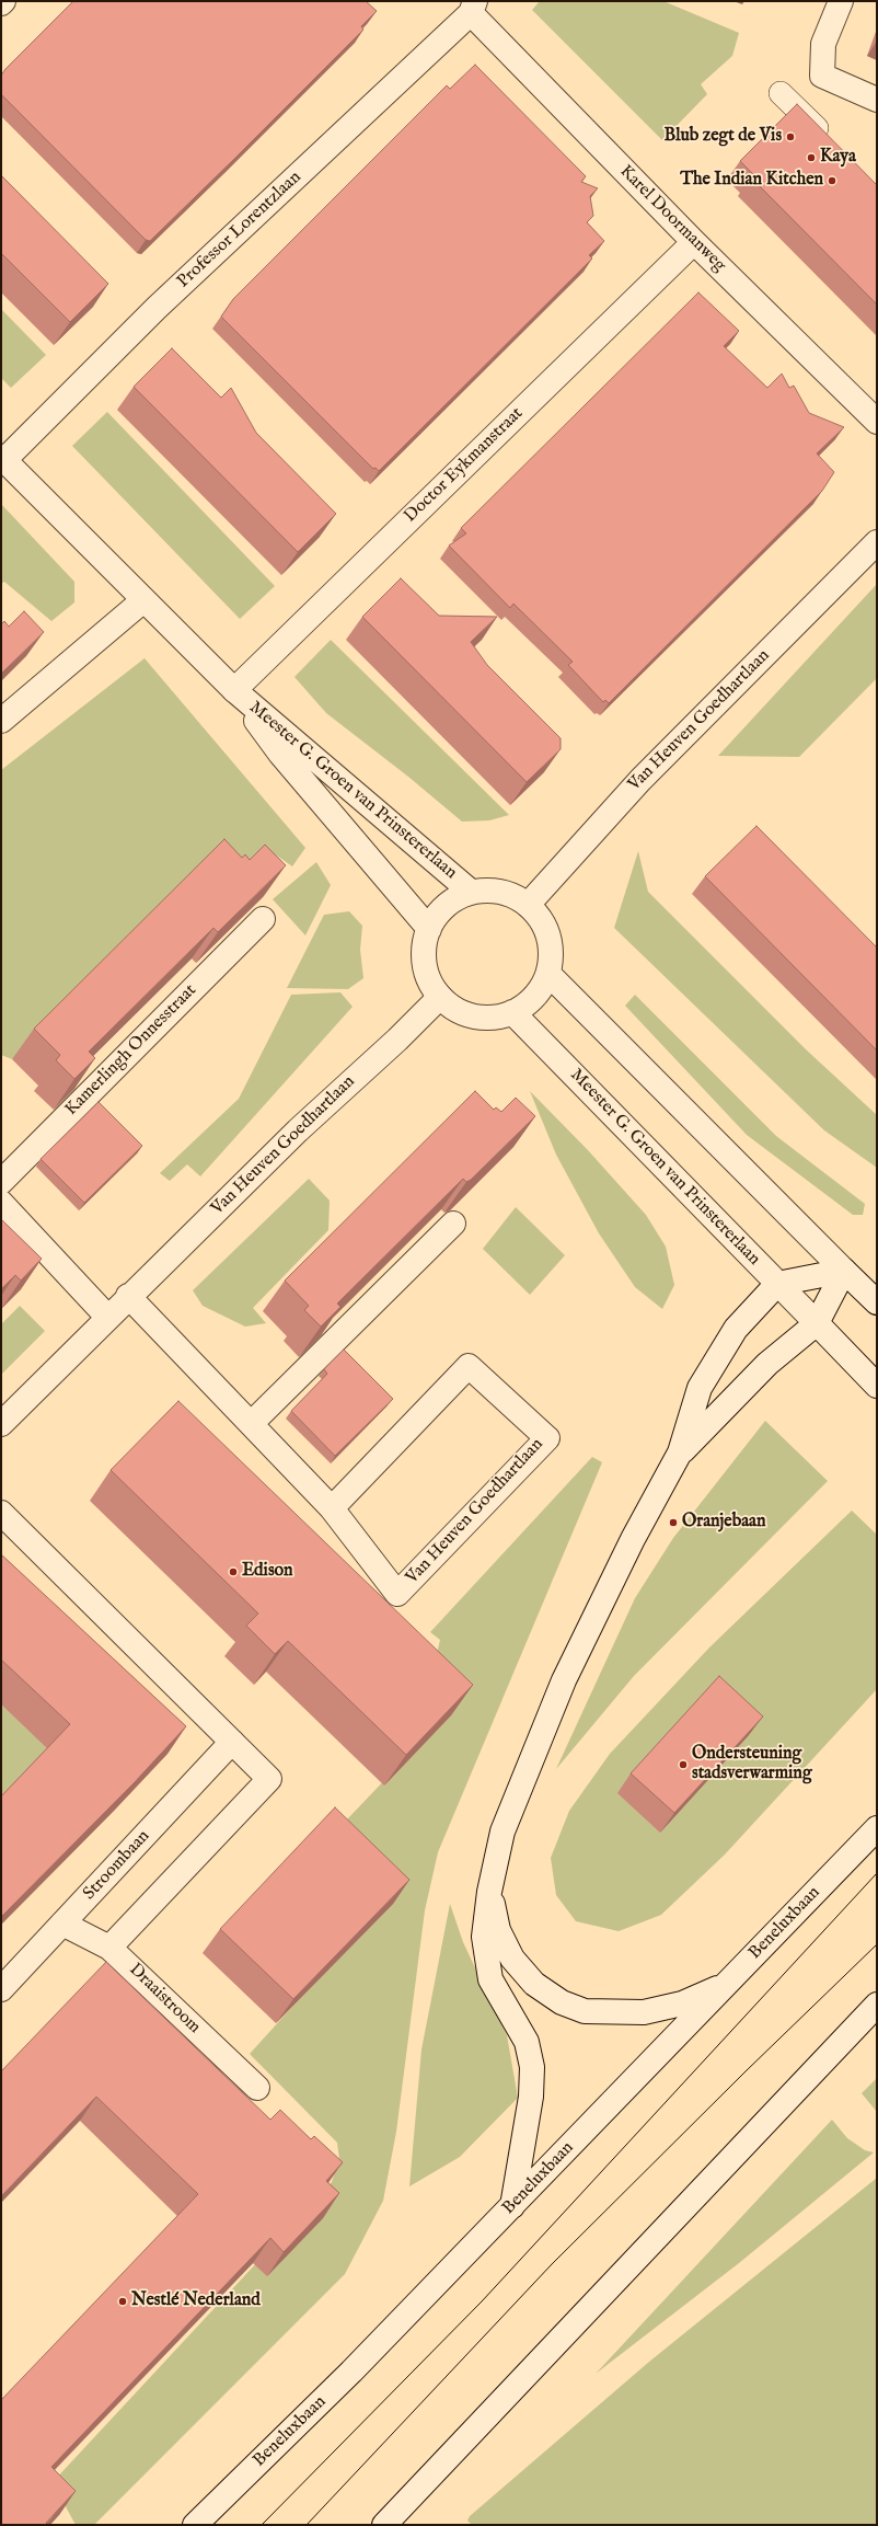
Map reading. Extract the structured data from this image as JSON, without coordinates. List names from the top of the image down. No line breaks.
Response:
{"streets":{"street":["Karel Doormanweg","Professor Lorentzlaan","Doctor Eykmanstraat","Van Heuven Goedhartlaan","Meester G. Groen van Prinstererlaan","Kamerlingh Onnesstraat","Stroombaan","Beneluxbaan","Draaistroom"]},"crossings":[["Karel Doormanweg","Professor Lorentzlaan"],["Karel Doormanweg","Doctor Eykmanstraat"],["Professor Lorentzlaan","Meester G. Groen van Prinstererlaan"],["Doctor Eykmanstraat","Meester G. Groen van Prinstererlaan"],["Van Heuven Goedhartlaan","Meester G. Groen van Prinstererlaan"],["Stroombaan","Draaistroom"]],"places":["Blub zegt de Vis","Kaya","The Indian Kitchen","Oranjebaan","Edison","Ondersteuning stadsverwarming","Nestlé Nederland"]}
